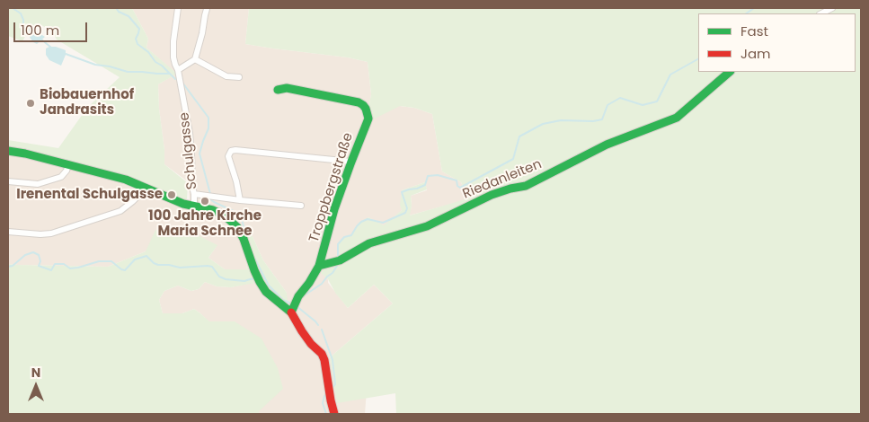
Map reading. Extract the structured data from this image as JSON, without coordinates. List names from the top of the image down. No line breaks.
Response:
{"streets":{"street":["Schulgasse","Riedanleiten","Troppbergstraße"]},"crossings":[["Riedanleiten","Troppbergstraße"]],"places":["Biobauernhof Jandrasits","Irenental Schulgasse","100 Jahre Kirche Maria Schnee"],"legend":["Fast","Jam"],"scale_bar":"100 m","north":"top"}
